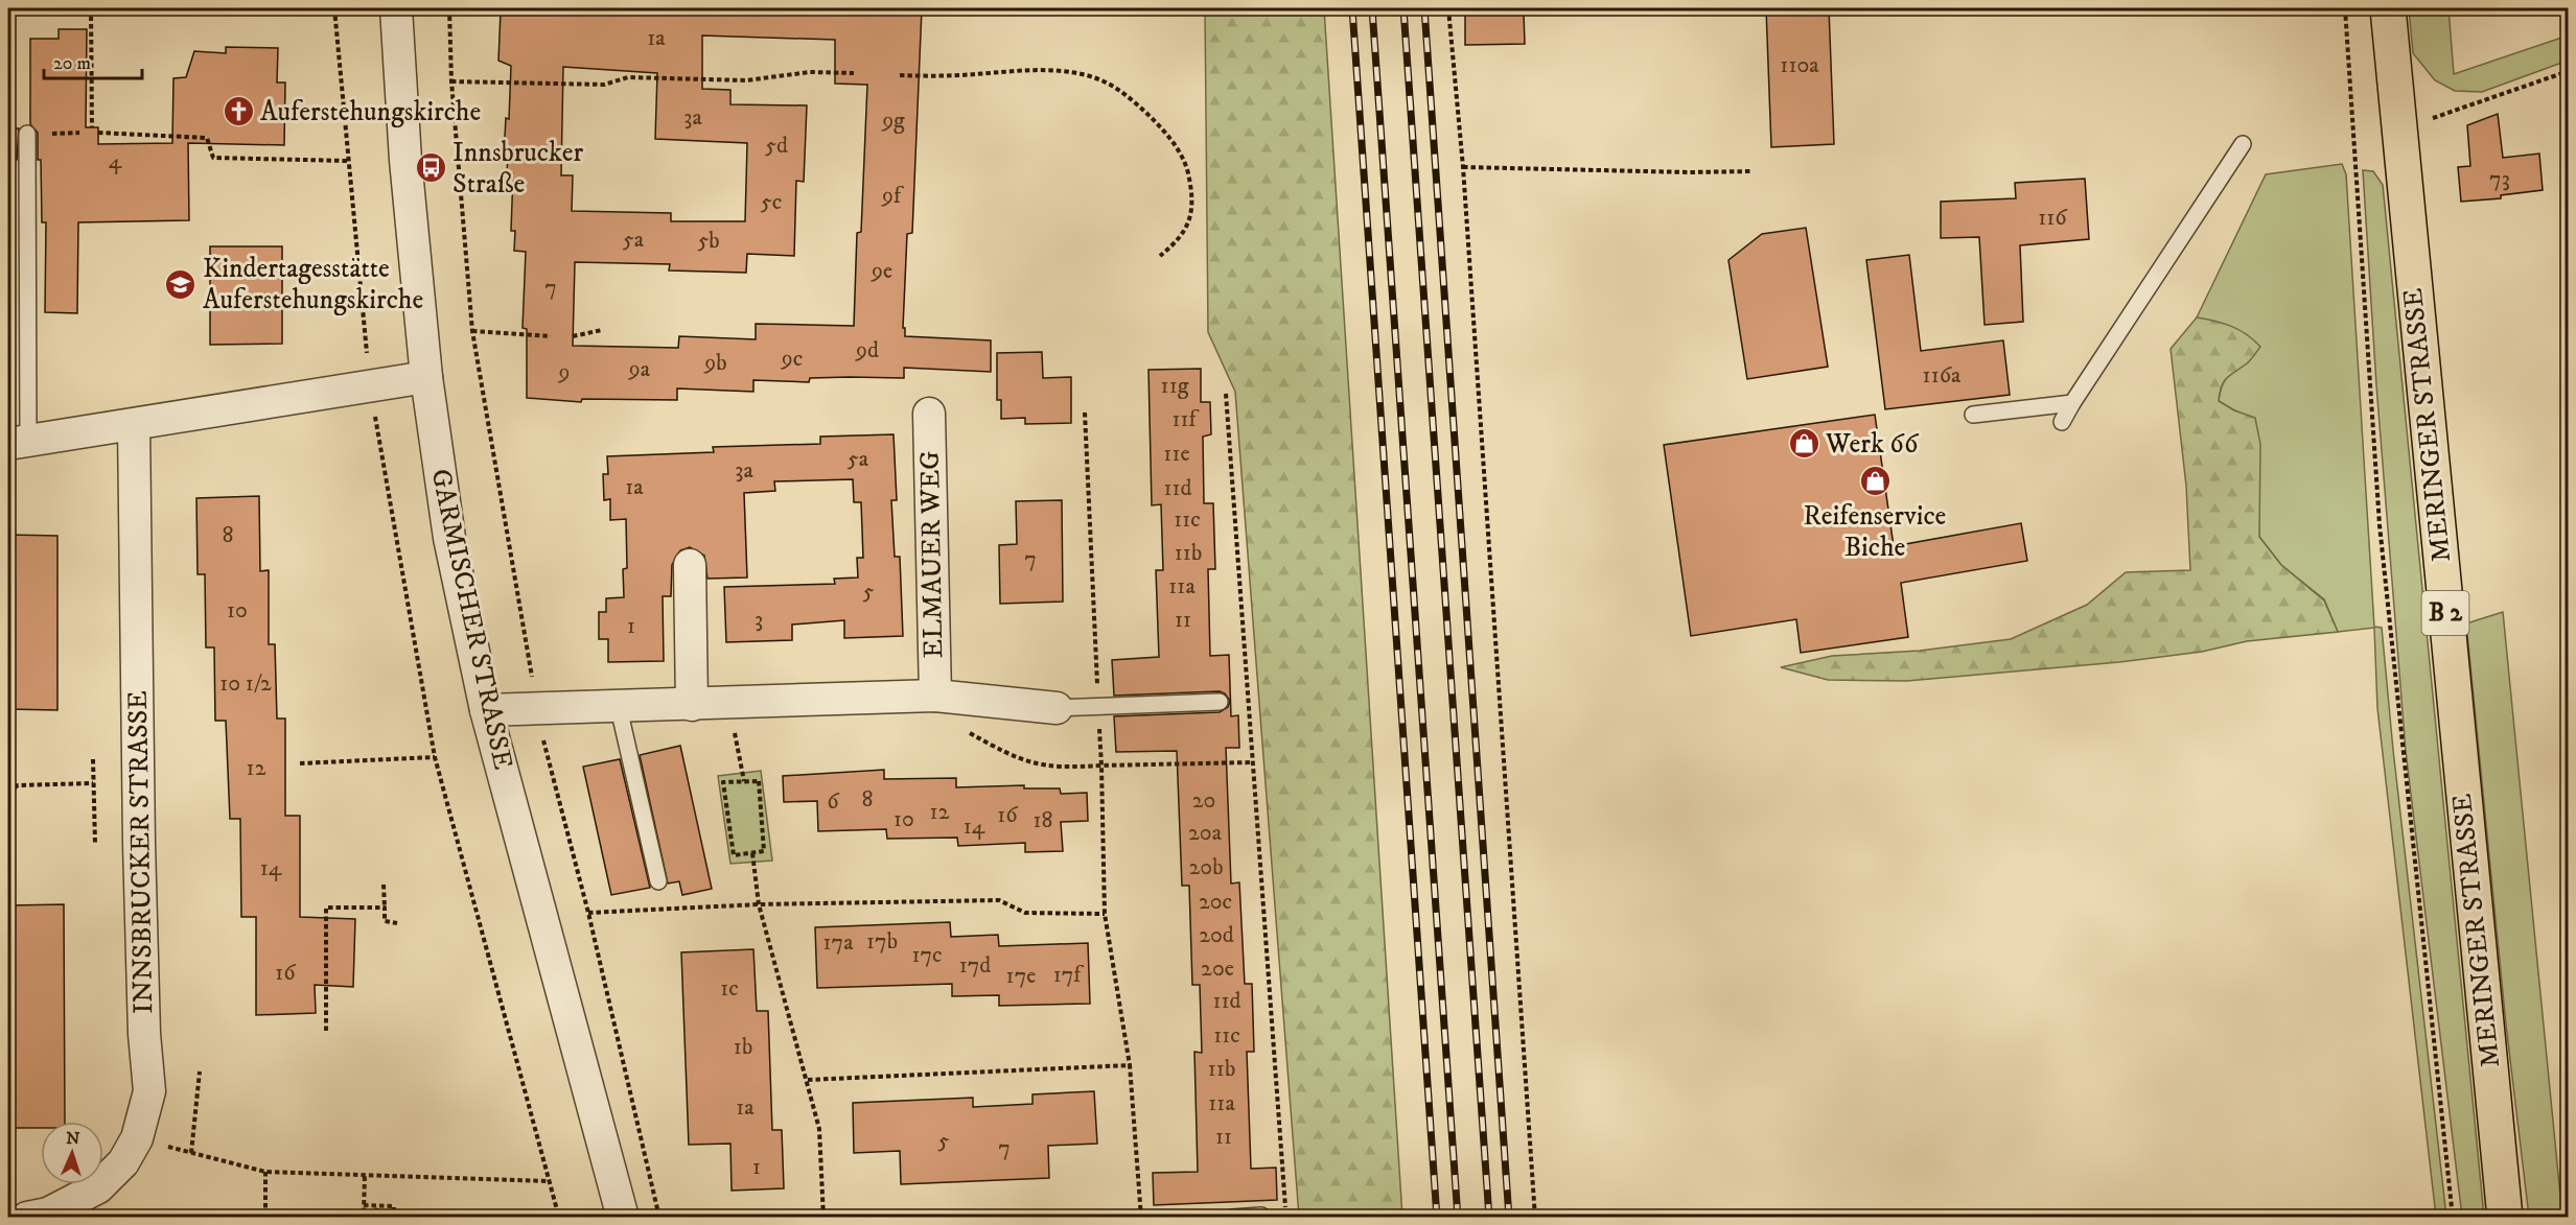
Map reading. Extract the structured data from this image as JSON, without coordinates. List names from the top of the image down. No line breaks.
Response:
{"streets":{"main road":["MERINGER STRASSE","B 2"],"street":["ELMAUER WEG","GARMISCHER STRASSE","INNSBRUCKER STRASSE"]},"crossings":[["ELMAUER WEG","GARMISCHER STRASSE"]],"places":{"church":["Auferstehungskirche"],"bus stop":["Innsbrucker Straße"],"school or university":["Kindertagesstätte Auferstehungskirche"],"shop":["Werk 66","Reifenservice Biche"]},"house_numbers":["1a","110a","3a","9g","5d","4","73","9f","5c","116","5a","5b","9e","7","9d","9c","9b","9a","9","116a","11g","11f","11e","5a","3a","1a","11d","11c","8","11b","7","11a","5","10","3","11","1","10 1/2","12","8","20","6","12","16","10","18","14","20a","20b","14","20c","20d","17b","17a","17c","17d","20e","16","17f","17e","1c","11d","11c","1b","11b","11a","1a","11","5","7","1"],"scale_bar":"20 m","north":"top"}
